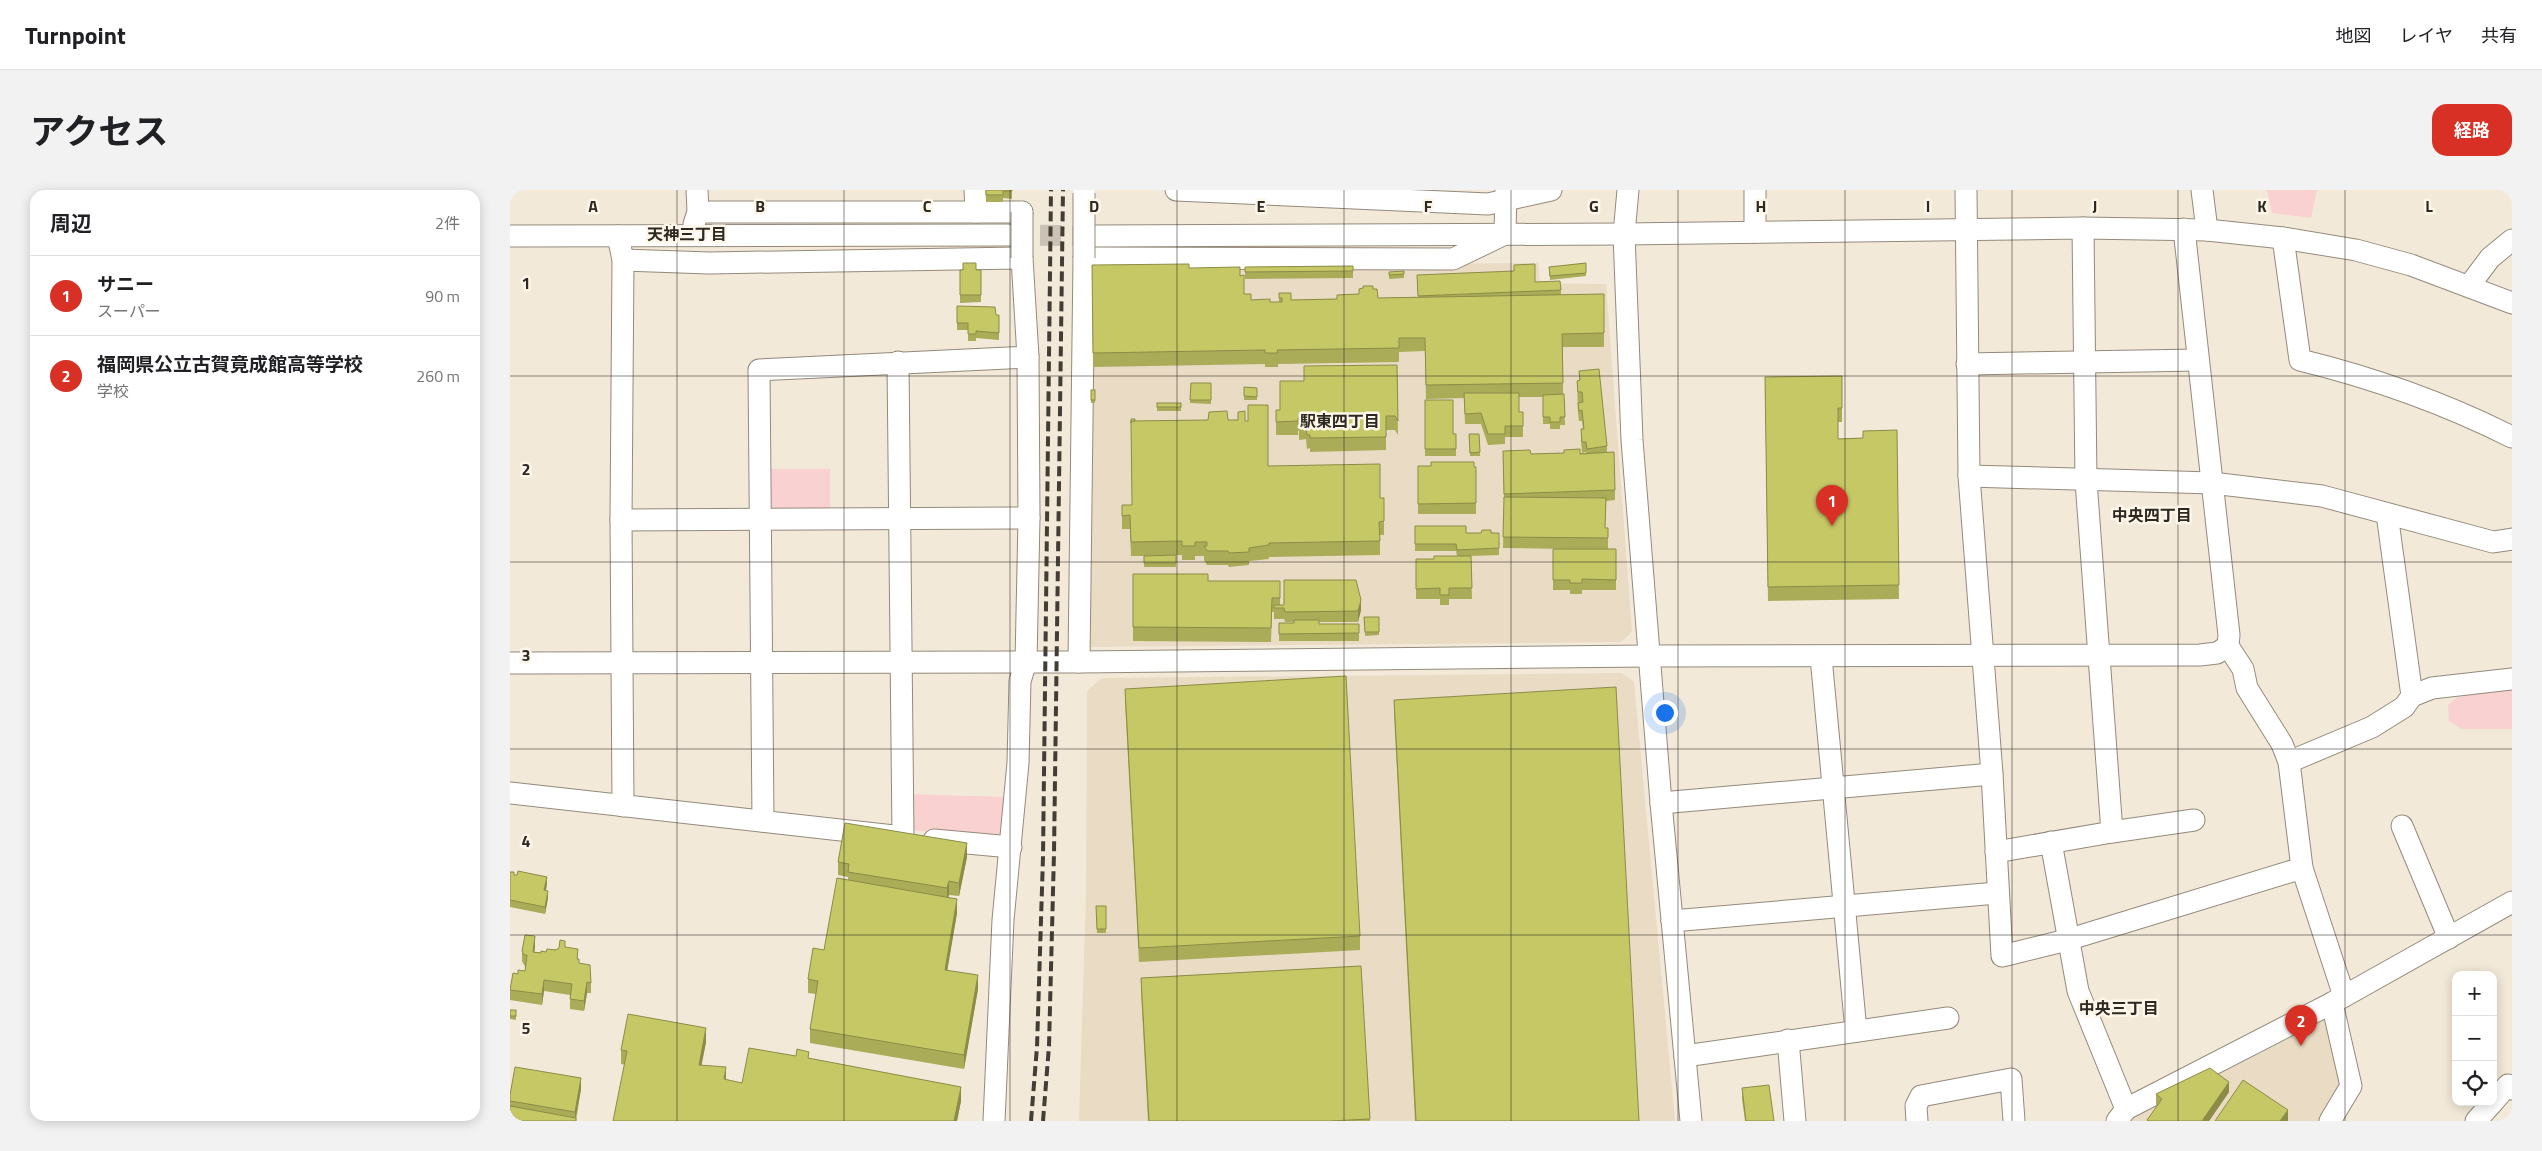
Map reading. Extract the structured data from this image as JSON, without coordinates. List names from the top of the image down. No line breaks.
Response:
{"districts":["天神三丁目","駅東四丁目","中央四丁目","中央三丁目"],"page":{"header":"Turnpoint","nav":["地図","レイヤ","共有"],"title":"アクセス","buttons":"経路","heading":["周辺","2件"],"list":[{"mark":"1","name":"サニー","note":"スーパー","value":"90 m"},{"mark":"2","name":"福岡県公立古賀竟成館高等学校","note":"学校","value":"260 m"}],"pins":["1","2"],"map_buttons":["+","−"]},"grid":{"columns":["A","B","C","D","E","F","G","H","I","J","K","L"],"rows":["1","2","3","4","5"]}}
